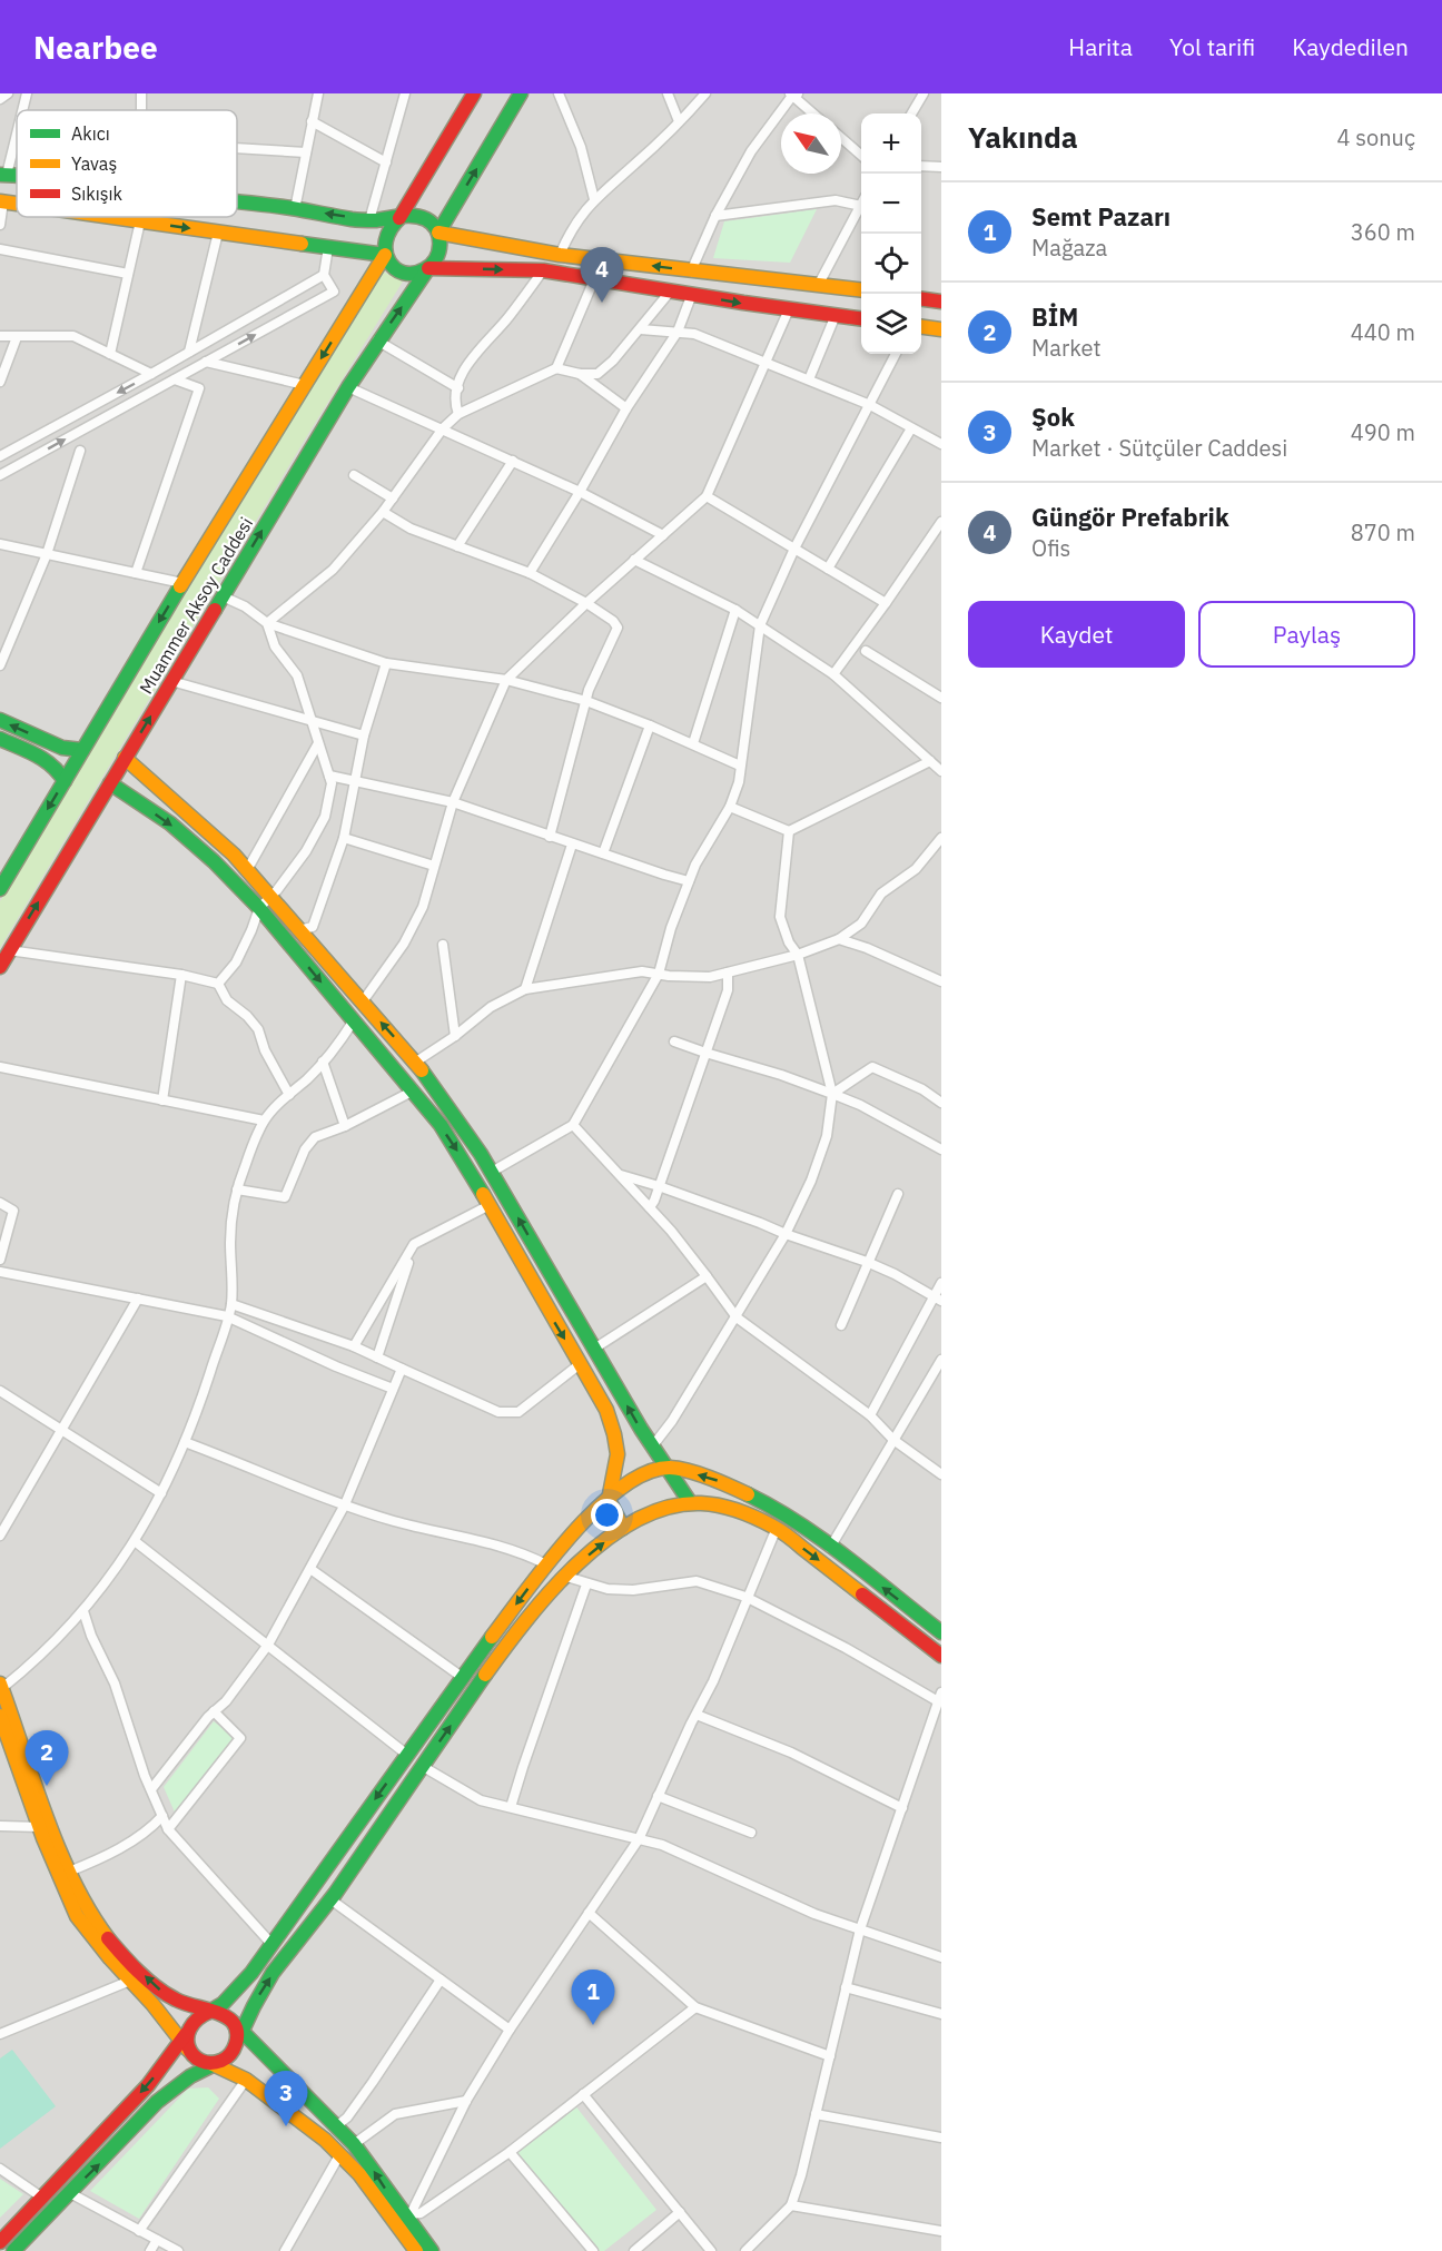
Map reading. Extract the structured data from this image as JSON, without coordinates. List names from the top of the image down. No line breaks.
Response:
{"streets":{"main road":["Muammer Aksoy Caddesi"]},"legend":["Akıcı","Yavaş","Sıkışık"],"north":"top left","page":{"header":"Nearbee","nav":["Harita","Yol tarifi","Kaydedilen"],"heading":["Yakında","4 sonuç"],"map_buttons":["+","−"],"list":[{"mark":"1","name":"Semt Pazarı","note":"Mağaza","value":"360 m"},{"mark":"2","name":"BİM","note":"Market","value":"440 m"},{"mark":"3","name":"Şok","note":"Market · Sütçüler Caddesi","value":"490 m"},{"mark":"4","name":"Güngör Prefabrik","note":"Ofis","value":"870 m"}],"pins":["4","2","1","3"],"buttons":["Kaydet","Paylaş"]}}
